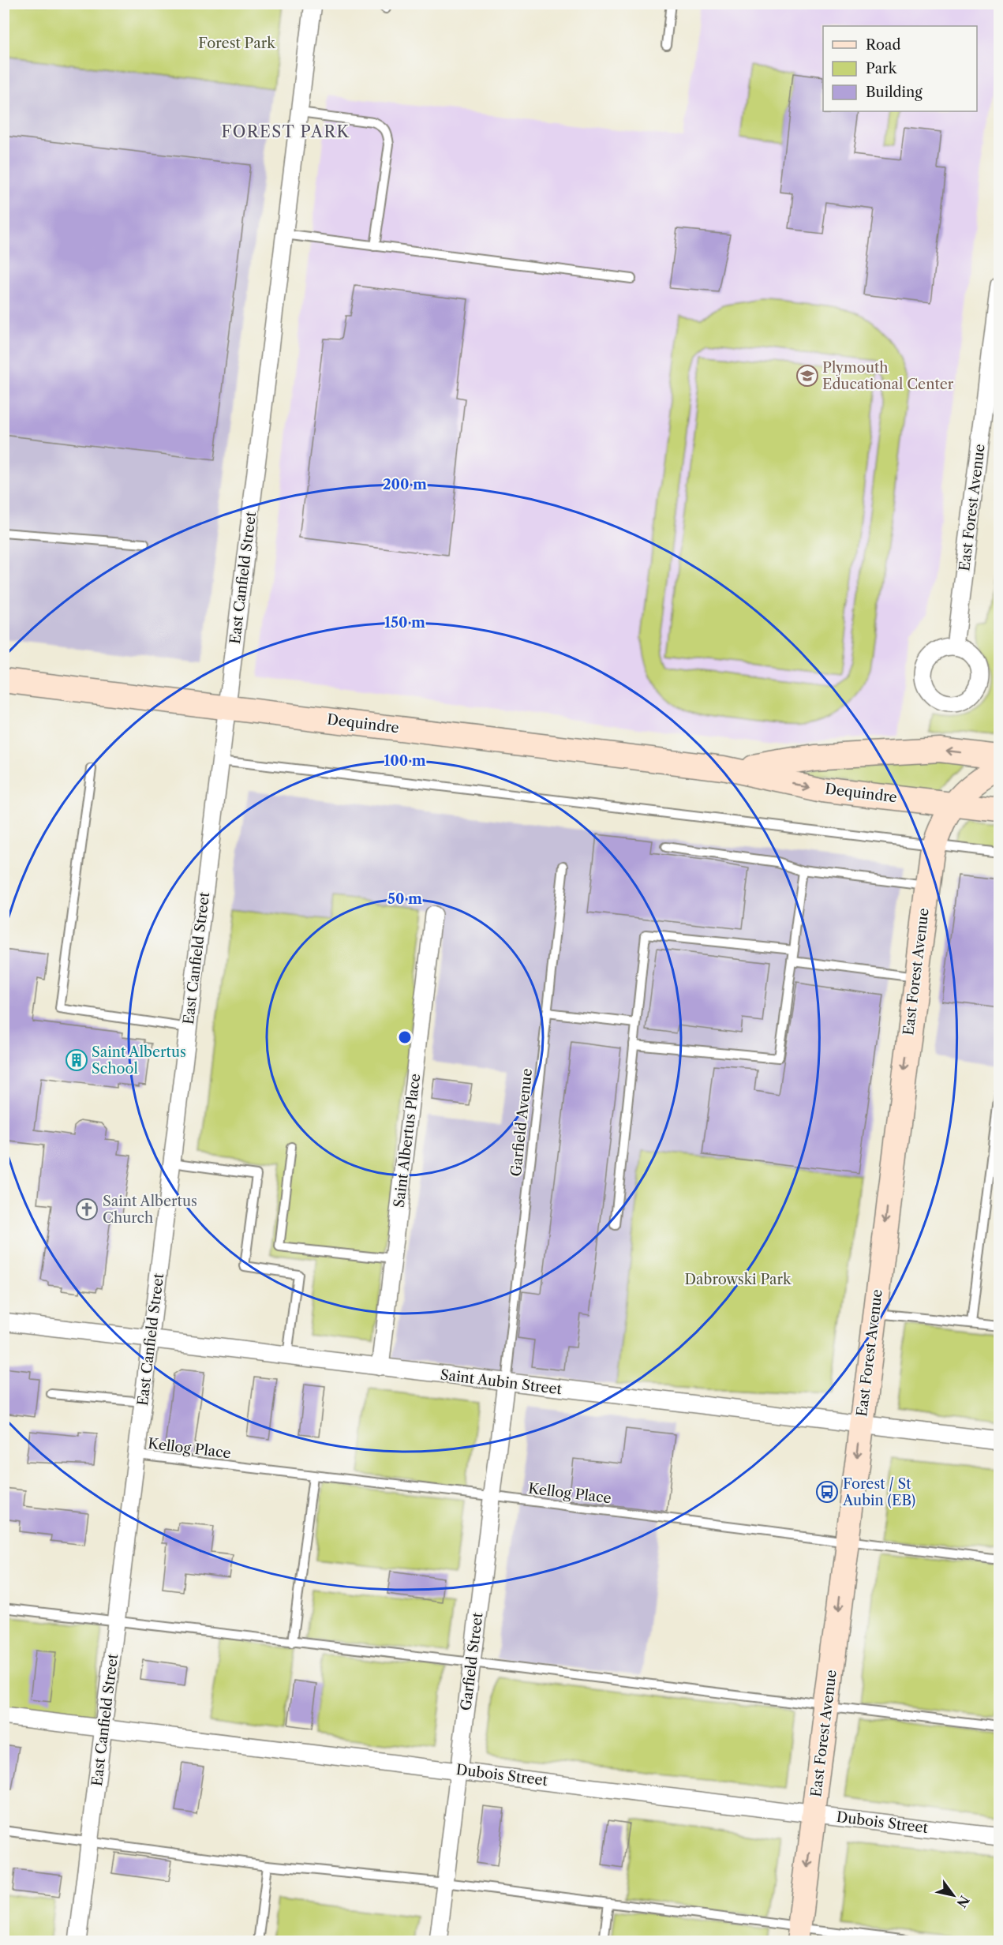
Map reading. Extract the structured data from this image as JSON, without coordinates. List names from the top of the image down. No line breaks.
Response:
{"streets":{"street":["East Forest Avenue","East Canfield Street","Dequindre","Saint Albertus Place","Saint Aubin Street","Garfield Street","Dubois Street"],"lane":["Garfield Avenue","Kellog Place"]},"crossings":[["East Forest Avenue","Dequindre"],["East Forest Avenue","Saint Aubin Street"],["East Forest Avenue","Kellog Place"],["East Forest Avenue","Dubois Street"],["East Canfield Street","Dequindre"],["East Canfield Street","Saint Aubin Street"],["East Canfield Street","Kellog Place"],["East Canfield Street","Dubois Street"],["Garfield Avenue","Saint Aubin Street"],["Garfield Avenue","Garfield Street"],["Saint Albertus Place","Saint Aubin Street"],["Saint Aubin Street","Garfield Street"],["Kellog Place","Garfield Street"],["Garfield Street","Dubois Street"]],"one_way":["East Forest Avenue"],"districts":["FOREST PARK"],"parks":["Forest Park","Dabrowski Park"],"places":{"school or university":["Plymouth Educational Center"],"building":["Saint Albertus School"],"church":["Saint Albertus Church"],"bus stop":["Forest / St Aubin (EB)"]},"legend":["Road","Park","Building"],"north":"bottom right","rings":["200 m","150 m","100 m","50 m"]}
